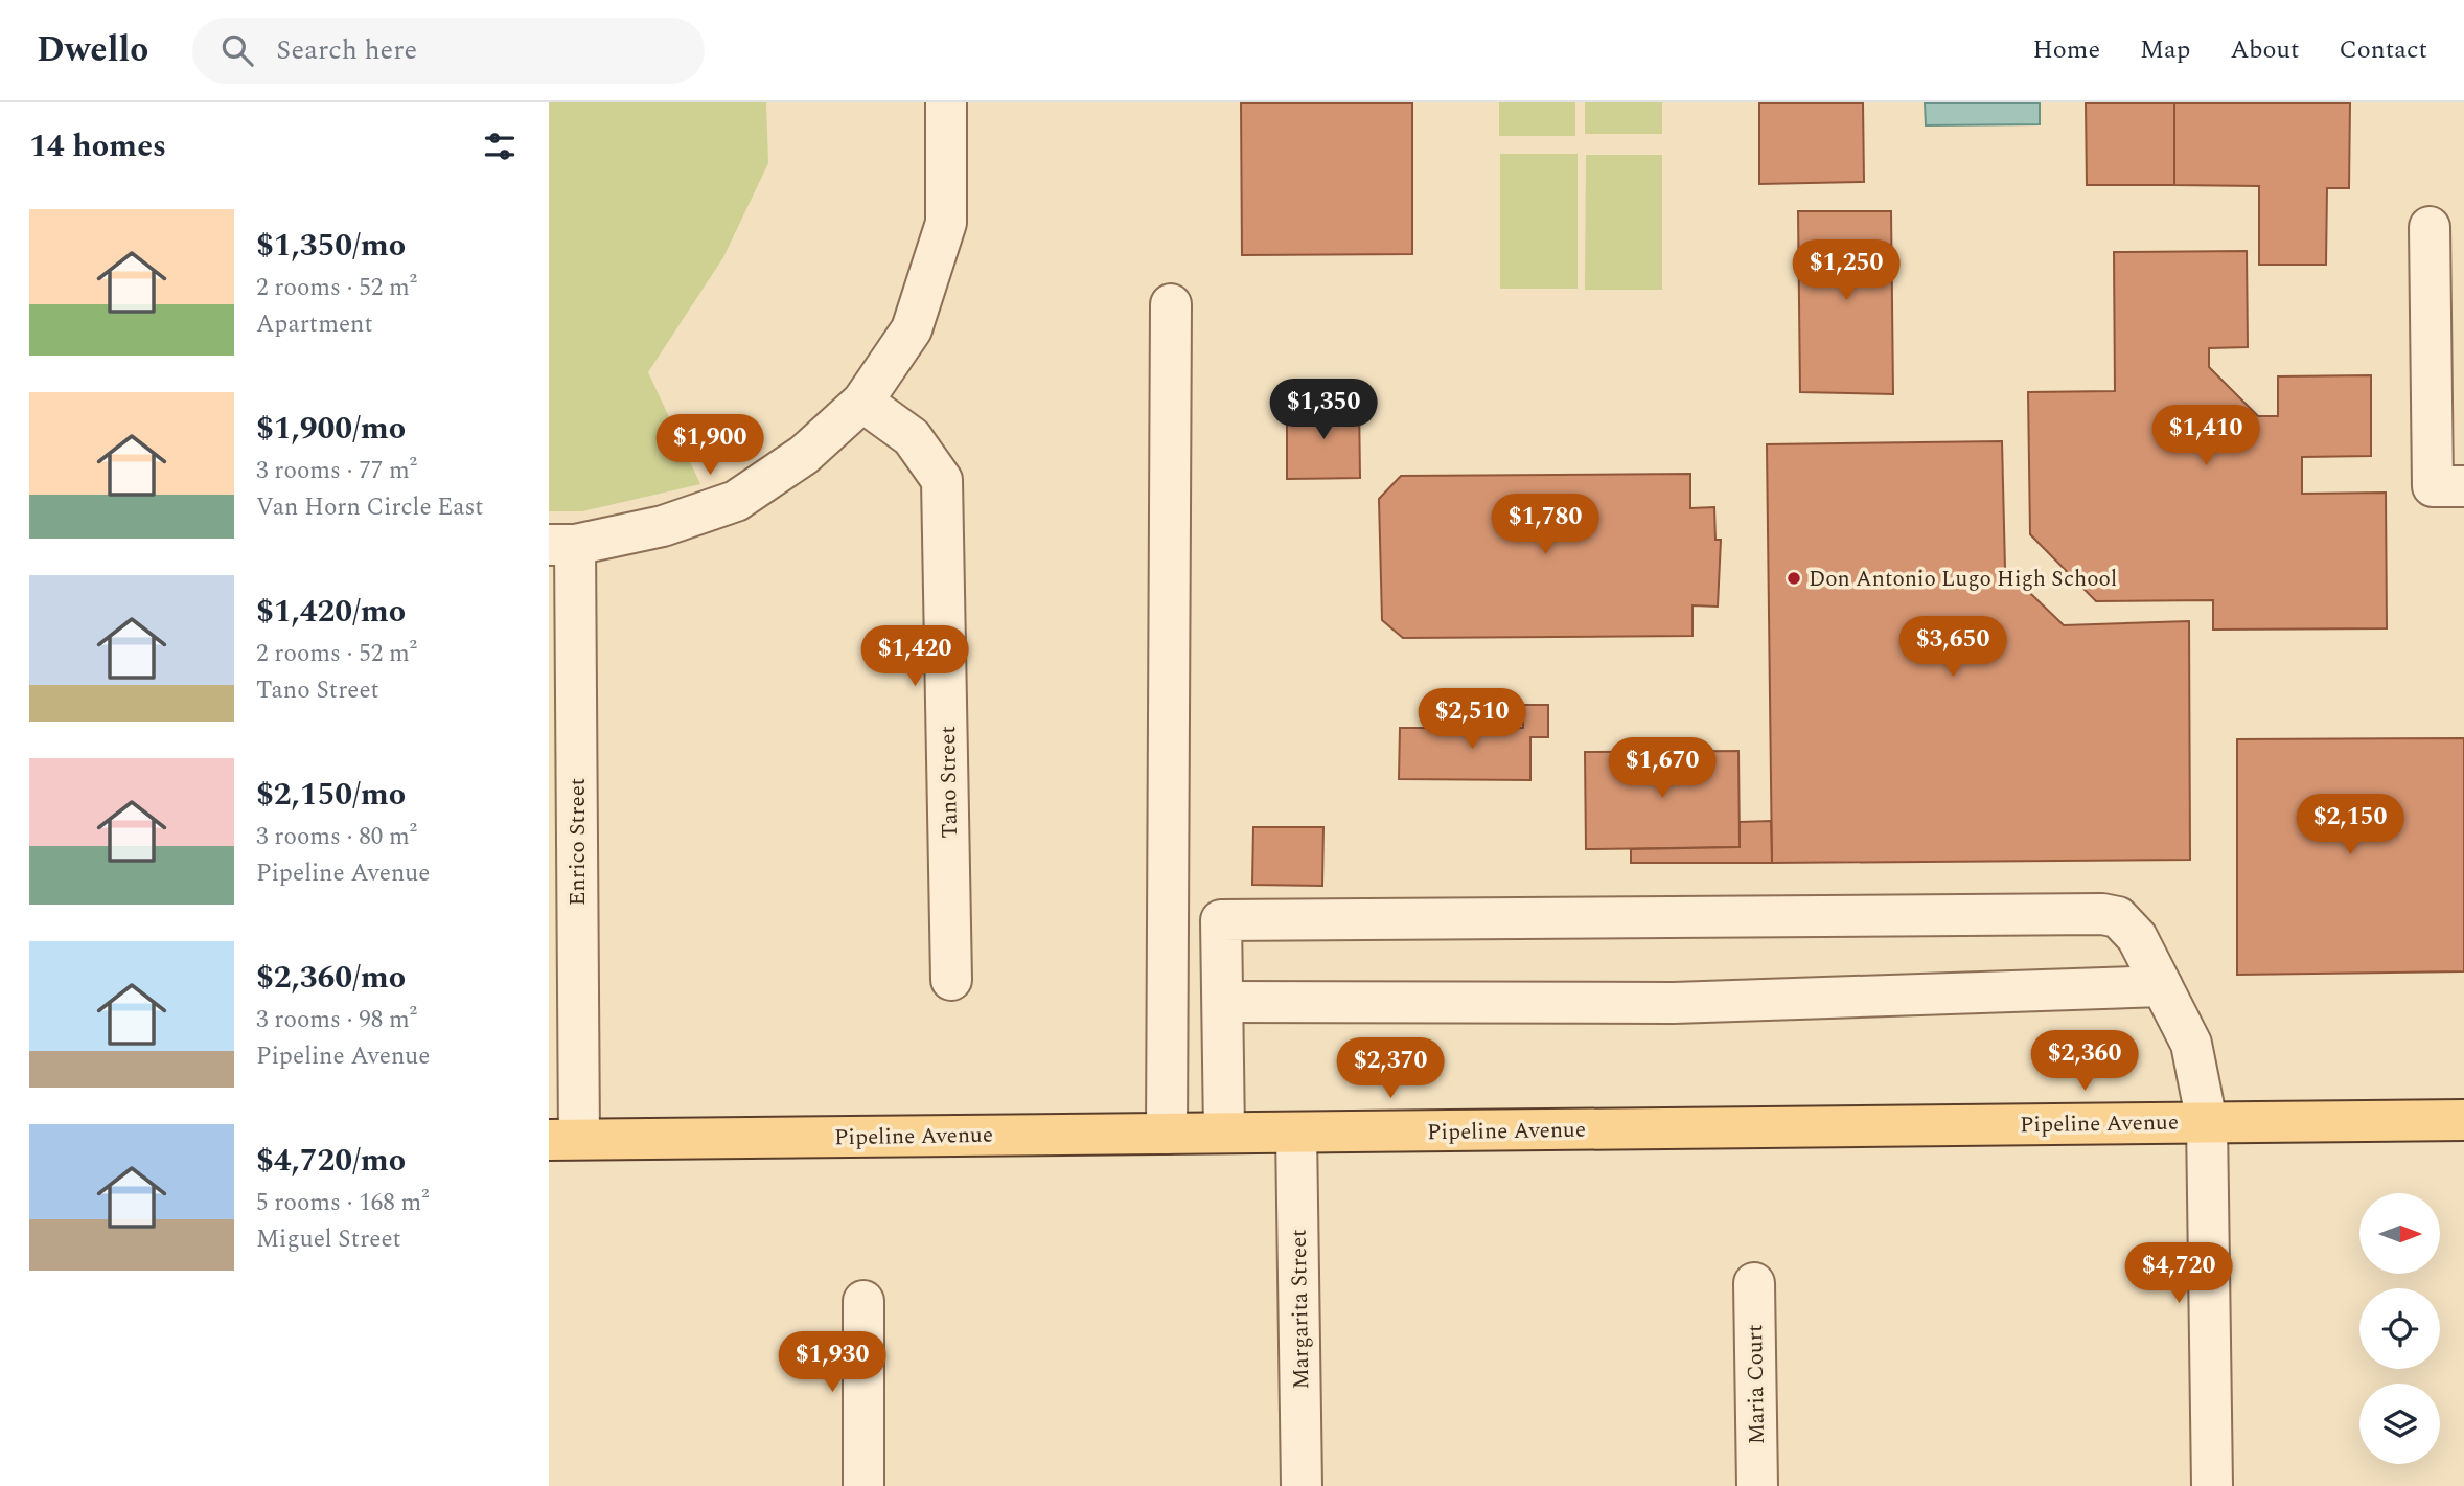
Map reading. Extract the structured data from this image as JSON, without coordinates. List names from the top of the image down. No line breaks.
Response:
{"streets":{"main road":["Pipeline Avenue"],"street":["Tano Street","Enrico Street","Margarita Street","Maria Court"]},"crossings":[["Enrico Street","Pipeline Avenue"],["Pipeline Avenue","Margarita Street"]],"places":["Don Antonio Lugo High School"],"north":"right","page":{"header":"Dwello","search":"Search here","nav":["Home","Map","About","Contact"],"heading":"14 homes","list":[{"name":"$1,350/mo","note":"2 rooms · 52 m² · Apartment"},{"name":"$1,900/mo","note":"3 rooms · 77 m² · Van Horn Circle East"},{"name":"$1,420/mo","note":"2 rooms · 52 m² · Tano Street"},{"name":"$2,150/mo","note":"3 rooms · 80 m² · Pipeline Avenue"},{"name":"$2,360/mo","note":"3 rooms · 98 m² · Pipeline Avenue"},{"name":"$4,720/mo","note":"5 rooms · 168 m² · Miguel Street"}],"price":["$1,250","$1,350","$1,410","$1,900","$1,780","$3,650","$1,420","$2,510","$1,670","$2,150","$2,360","$2,370","$4,720","$1,930"]}}
